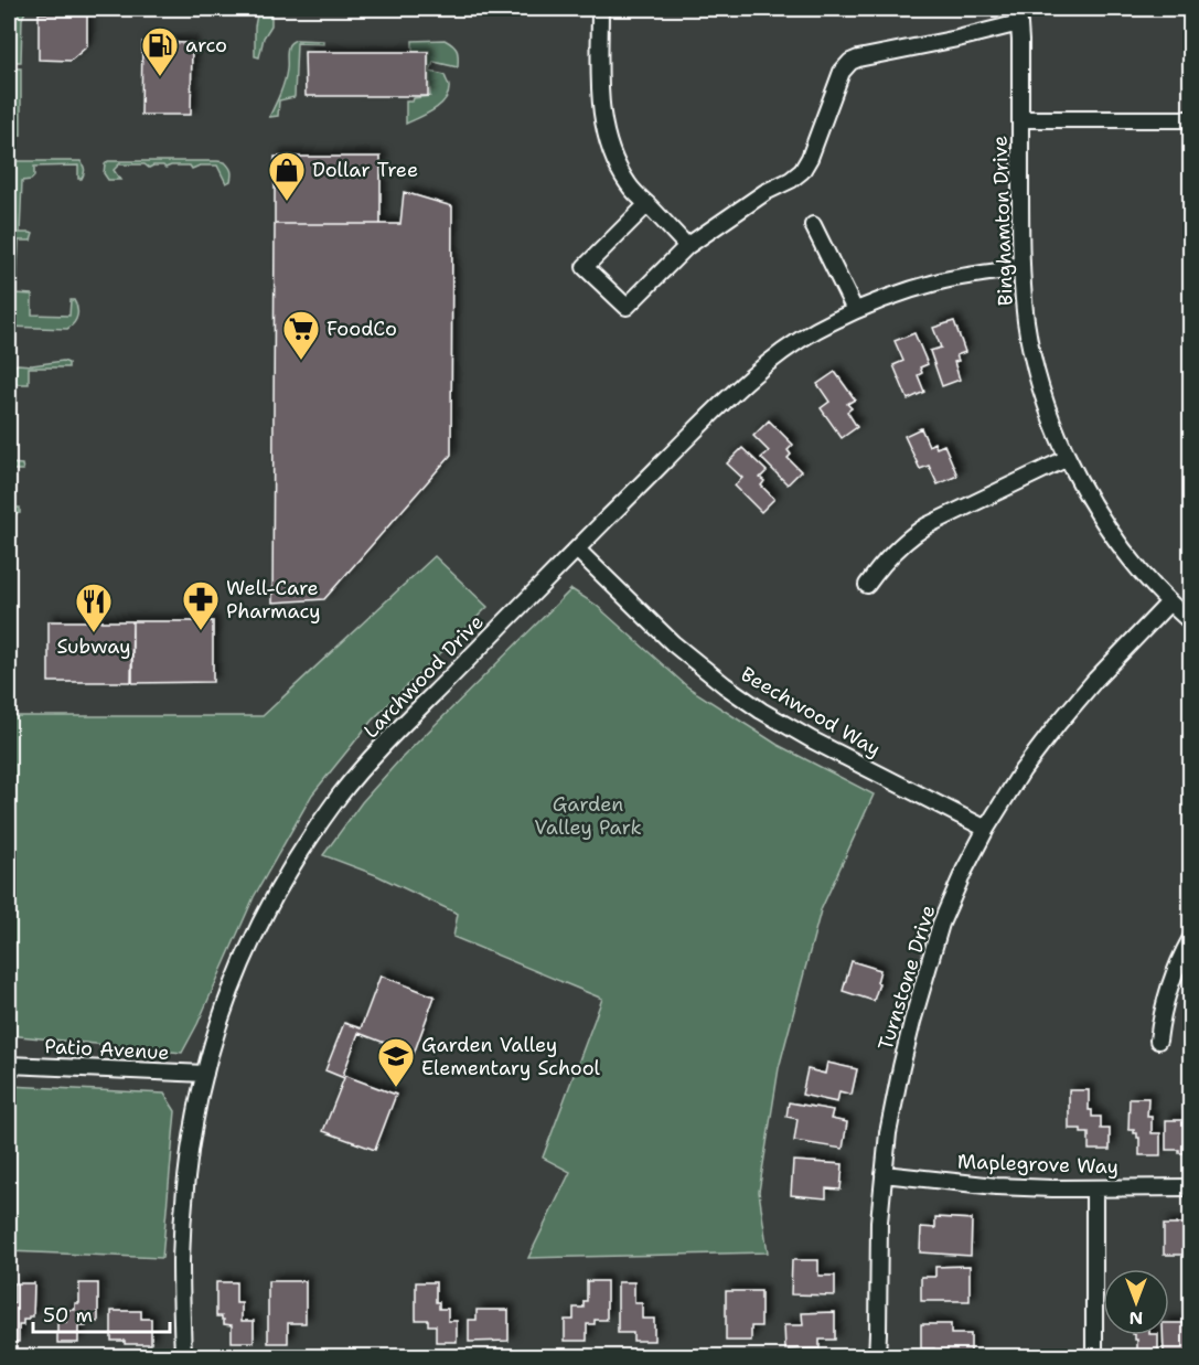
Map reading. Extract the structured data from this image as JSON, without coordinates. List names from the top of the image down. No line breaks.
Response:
{"streets":{"street":["Binghamton Drive","Larchwood Drive","Beechwood Way","Turnstone Drive","Patio Avenue","Maplegrove Way"]},"crossings":[["Binghamton Drive","Larchwood Drive"],["Binghamton Drive","Turnstone Drive"],["Larchwood Drive","Beechwood Way"],["Larchwood Drive","Patio Avenue"],["Beechwood Way","Turnstone Drive"],["Turnstone Drive","Maplegrove Way"]],"parks":["Garden Valley Park"],"places":{"fuel station":["arco"],"shop":["Dollar Tree"],"supermarket":["FoodCo"],"pharmacy":["Well-Care Pharmacy"],"restaurant":["Subway"],"school or university":["Garden Valley Elementary School"]},"scale_bar":"50 m","north":"bottom"}
